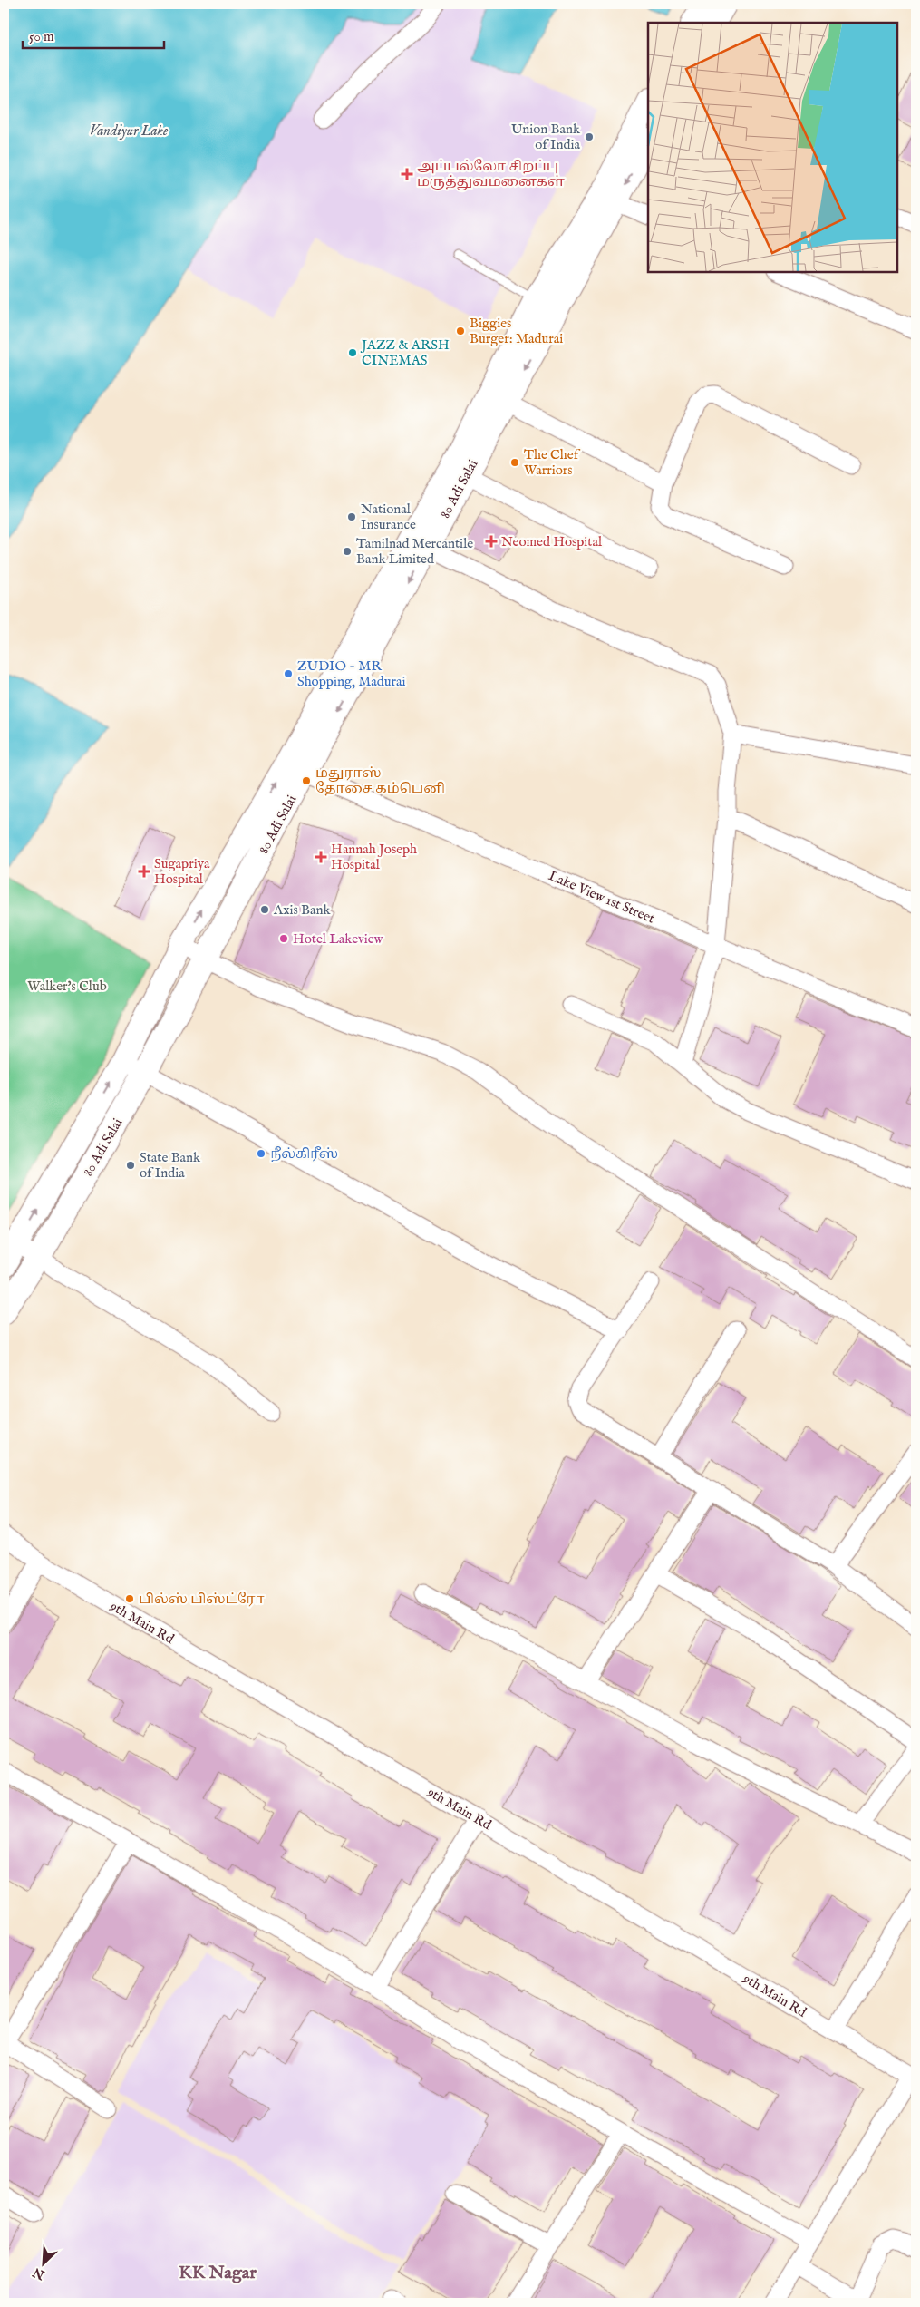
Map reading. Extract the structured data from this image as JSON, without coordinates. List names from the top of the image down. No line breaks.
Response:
{"streets":{"main road":["80 Adi Salai"],"street":["Lake View 1st Street","9th Main Rd"]},"crossings":[["80 Adi Salai","Lake View 1st Street"]],"districts":["KK Nagar"],"water":["Vandiyur Lake"],"parks":["Walker's Club"],"places":{"other":["Union Bank of India","Biggies Burger: Madurai","JAZZ & ARSH CINEMAS","The Chef Warriors","National Insurance","Tamilnad Mercantile Bank Limited","ZUDIO - MR Shopping, Madurai","மதுராஸ் தோசை கம்பெனி","Axis Bank","Hotel Lakeview","நீல்கிரீஸ்","State Bank of India","பில்ஸ் பிஸ்ட்ரோ"],"health":["அப்பல்லோ சிறப்பு மருத்துவமனைகள்","Neomed Hospital","Hannah Joseph Hospital","Sugapriya Hospital"]},"scale_bar":"50 m","north":"bottom left"}
